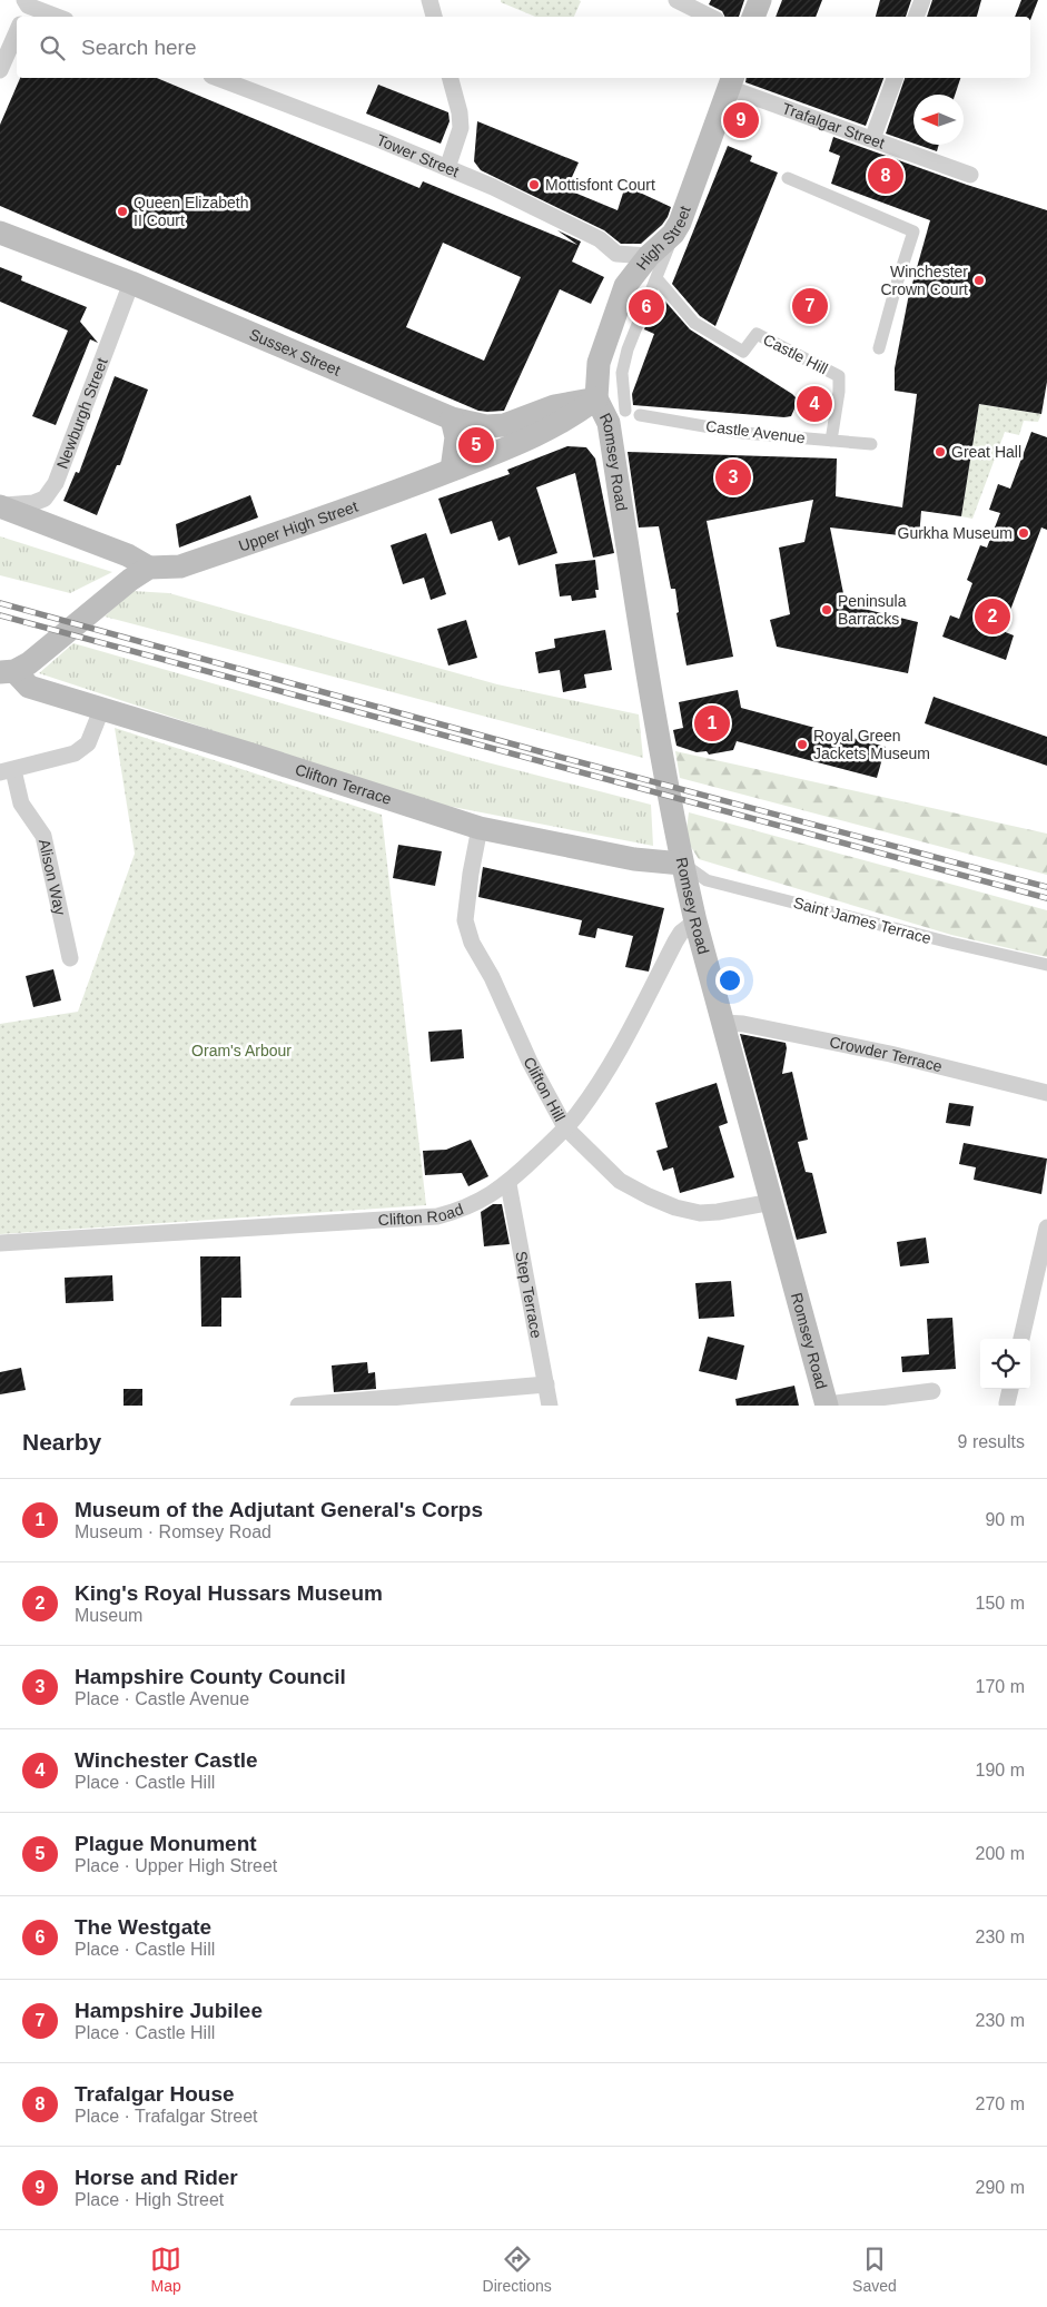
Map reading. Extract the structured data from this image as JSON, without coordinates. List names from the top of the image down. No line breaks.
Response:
{"streets":{"main road":["High Street","Sussex Street","Newburgh Street","Romsey Road","Upper High Street","Clifton Terrace"],"street":["Trafalgar Street","Tower Street","Castle Hill","Castle Avenue","Alison Way","Saint James Terrace","Crowder Terrace","Clifton Hill","Clifton Road","Step Terrace"]},"crossings":[["Trafalgar Street","High Street"],["High Street","Sussex Street"],["High Street","Castle Hill"],["High Street","Romsey Road"],["High Street","Upper High Street"],["Sussex Street","Newburgh Street"],["Sussex Street","Romsey Road"],["Sussex Street","Upper High Street"],["Castle Hill","Castle Avenue"],["Newburgh Street","Upper High Street"],["Romsey Road","Upper High Street"],["Romsey Road","Clifton Terrace"],["Romsey Road","Saint James Terrace"],["Romsey Road","Crowder Terrace"],["Romsey Road","Clifton Hill"],["Romsey Road","Clifton Road"],["Clifton Terrace","Alison Way"],["Clifton Terrace","Saint James Terrace"],["Clifton Terrace","Clifton Hill"],["Clifton Hill","Clifton Road"],["Clifton Road","Step Terrace"]],"parks":["Oram's Arbour"],"places":["Mottisfont Court","Queen Elizabeth II Court","Winchester Crown Court","Great Hall","Gurkha Museum","Peninsula Barracks","Royal Green Jackets Museum"],"north":"left","page":{"search":"Search here","pins":["9","8","7","6","4","5","3","2","1"],"heading":["Nearby","9 results"],"list":[{"mark":"1","name":"Museum of the Adjutant General's Corps","note":"Museum · Romsey Road","value":"90 m"},{"mark":"2","name":"King's Royal Hussars Museum","note":"Museum","value":"150 m"},{"mark":"3","name":"Hampshire County Council","note":"Place · Castle Avenue","value":"170 m"},{"mark":"4","name":"Winchester Castle","note":"Place · Castle Hill","value":"190 m"},{"mark":"5","name":"Plague Monument","note":"Place · Upper High Street","value":"200 m"},{"mark":"6","name":"The Westgate","note":"Place · Castle Hill","value":"230 m"},{"mark":"7","name":"Hampshire Jubilee","note":"Place · Castle Hill","value":"230 m"},{"mark":"8","name":"Trafalgar House","note":"Place · Trafalgar Street","value":"270 m"},{"mark":"9","name":"Horse and Rider","note":"Place · High Street","value":"290 m"}],"nav":["Map","Directions","Saved"]}}
